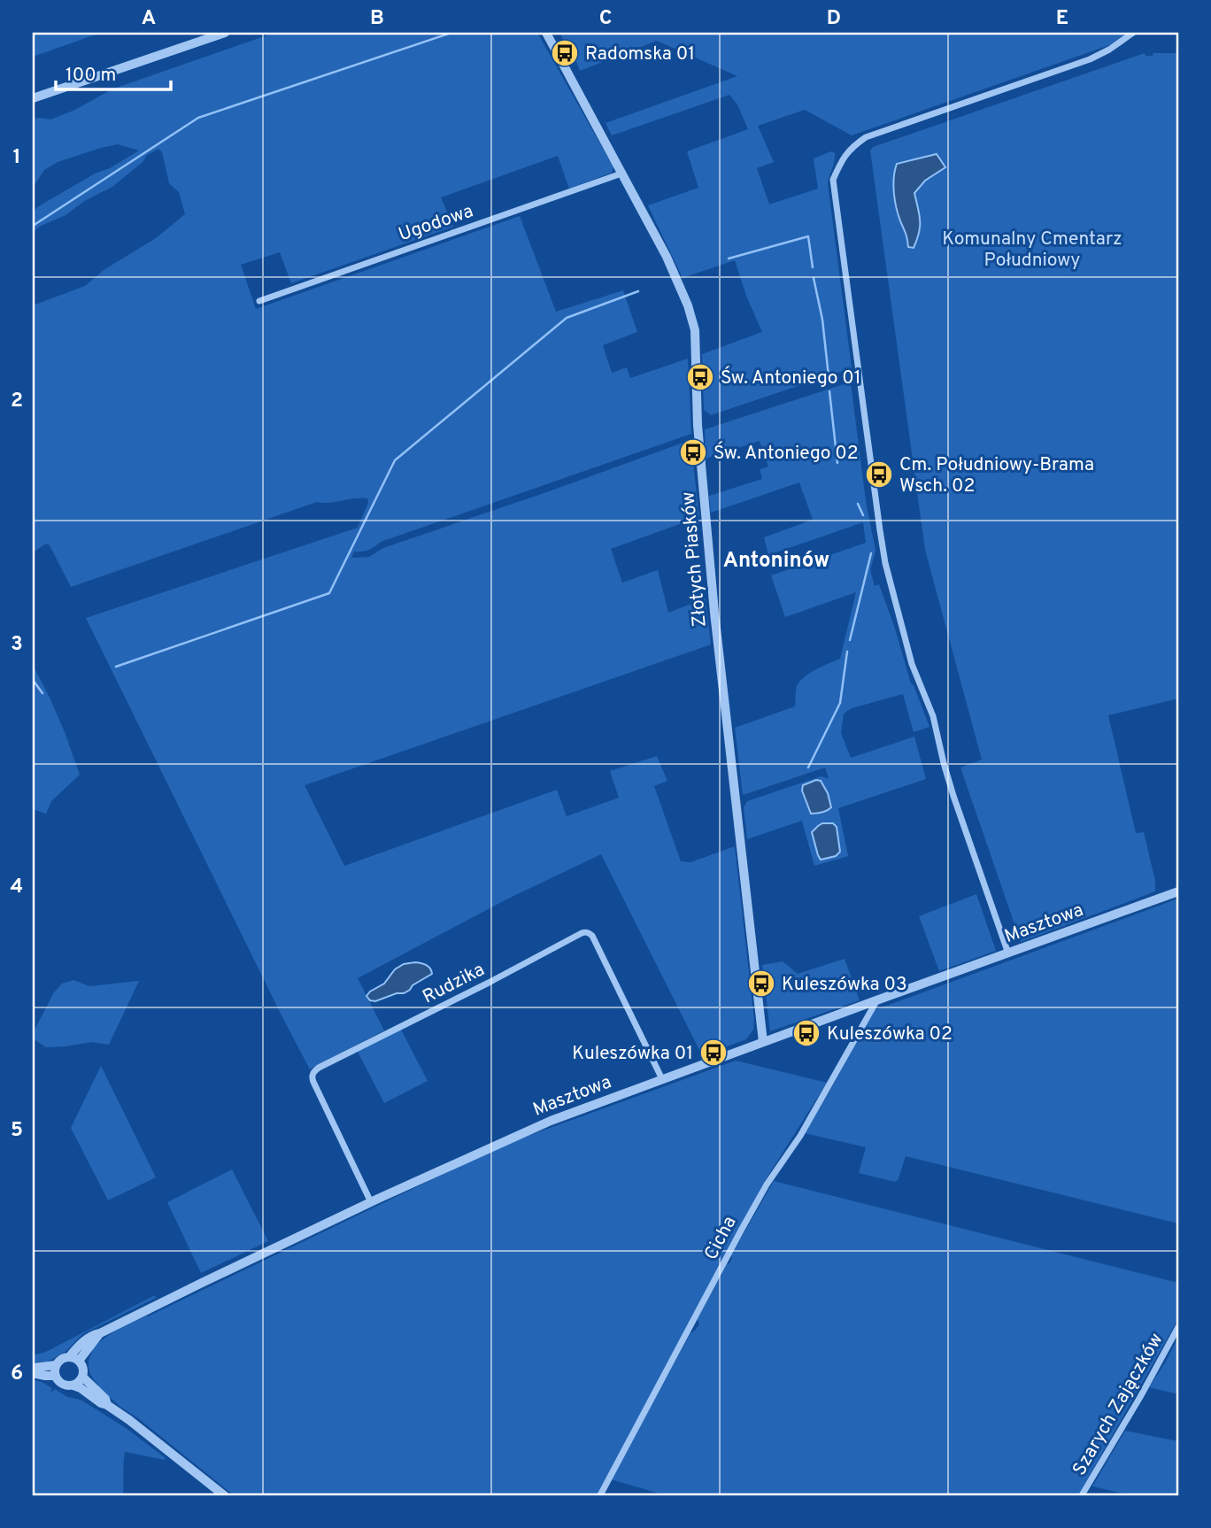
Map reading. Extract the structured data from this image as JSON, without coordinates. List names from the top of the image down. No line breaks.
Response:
{"streets":{"street":["Ugodowa","Złotych Piasków","Masztowa","Rudzika","Cicha","Szarych Zajączków"]},"crossings":[["Ugodowa","Złotych Piasków"],["Złotych Piasków","Masztowa"],["Masztowa","Rudzika"],["Masztowa","Cicha"]],"districts":["Antoninów"],"parks":["Komunalny Cmentarz Południowy"],"places":{"bus stop":["Radomska 01","Św. Antoniego 01","Św. Antoniego 02","Cm. Południowy-Brama Wsch. 02","Kuleszówka 03","Kuleszówka 02","Kuleszówka 01"]},"scale_bar":"100 m","grid":{"columns":["A","B","C","D","E"],"rows":["1","2","3","4","5","6"]}}
